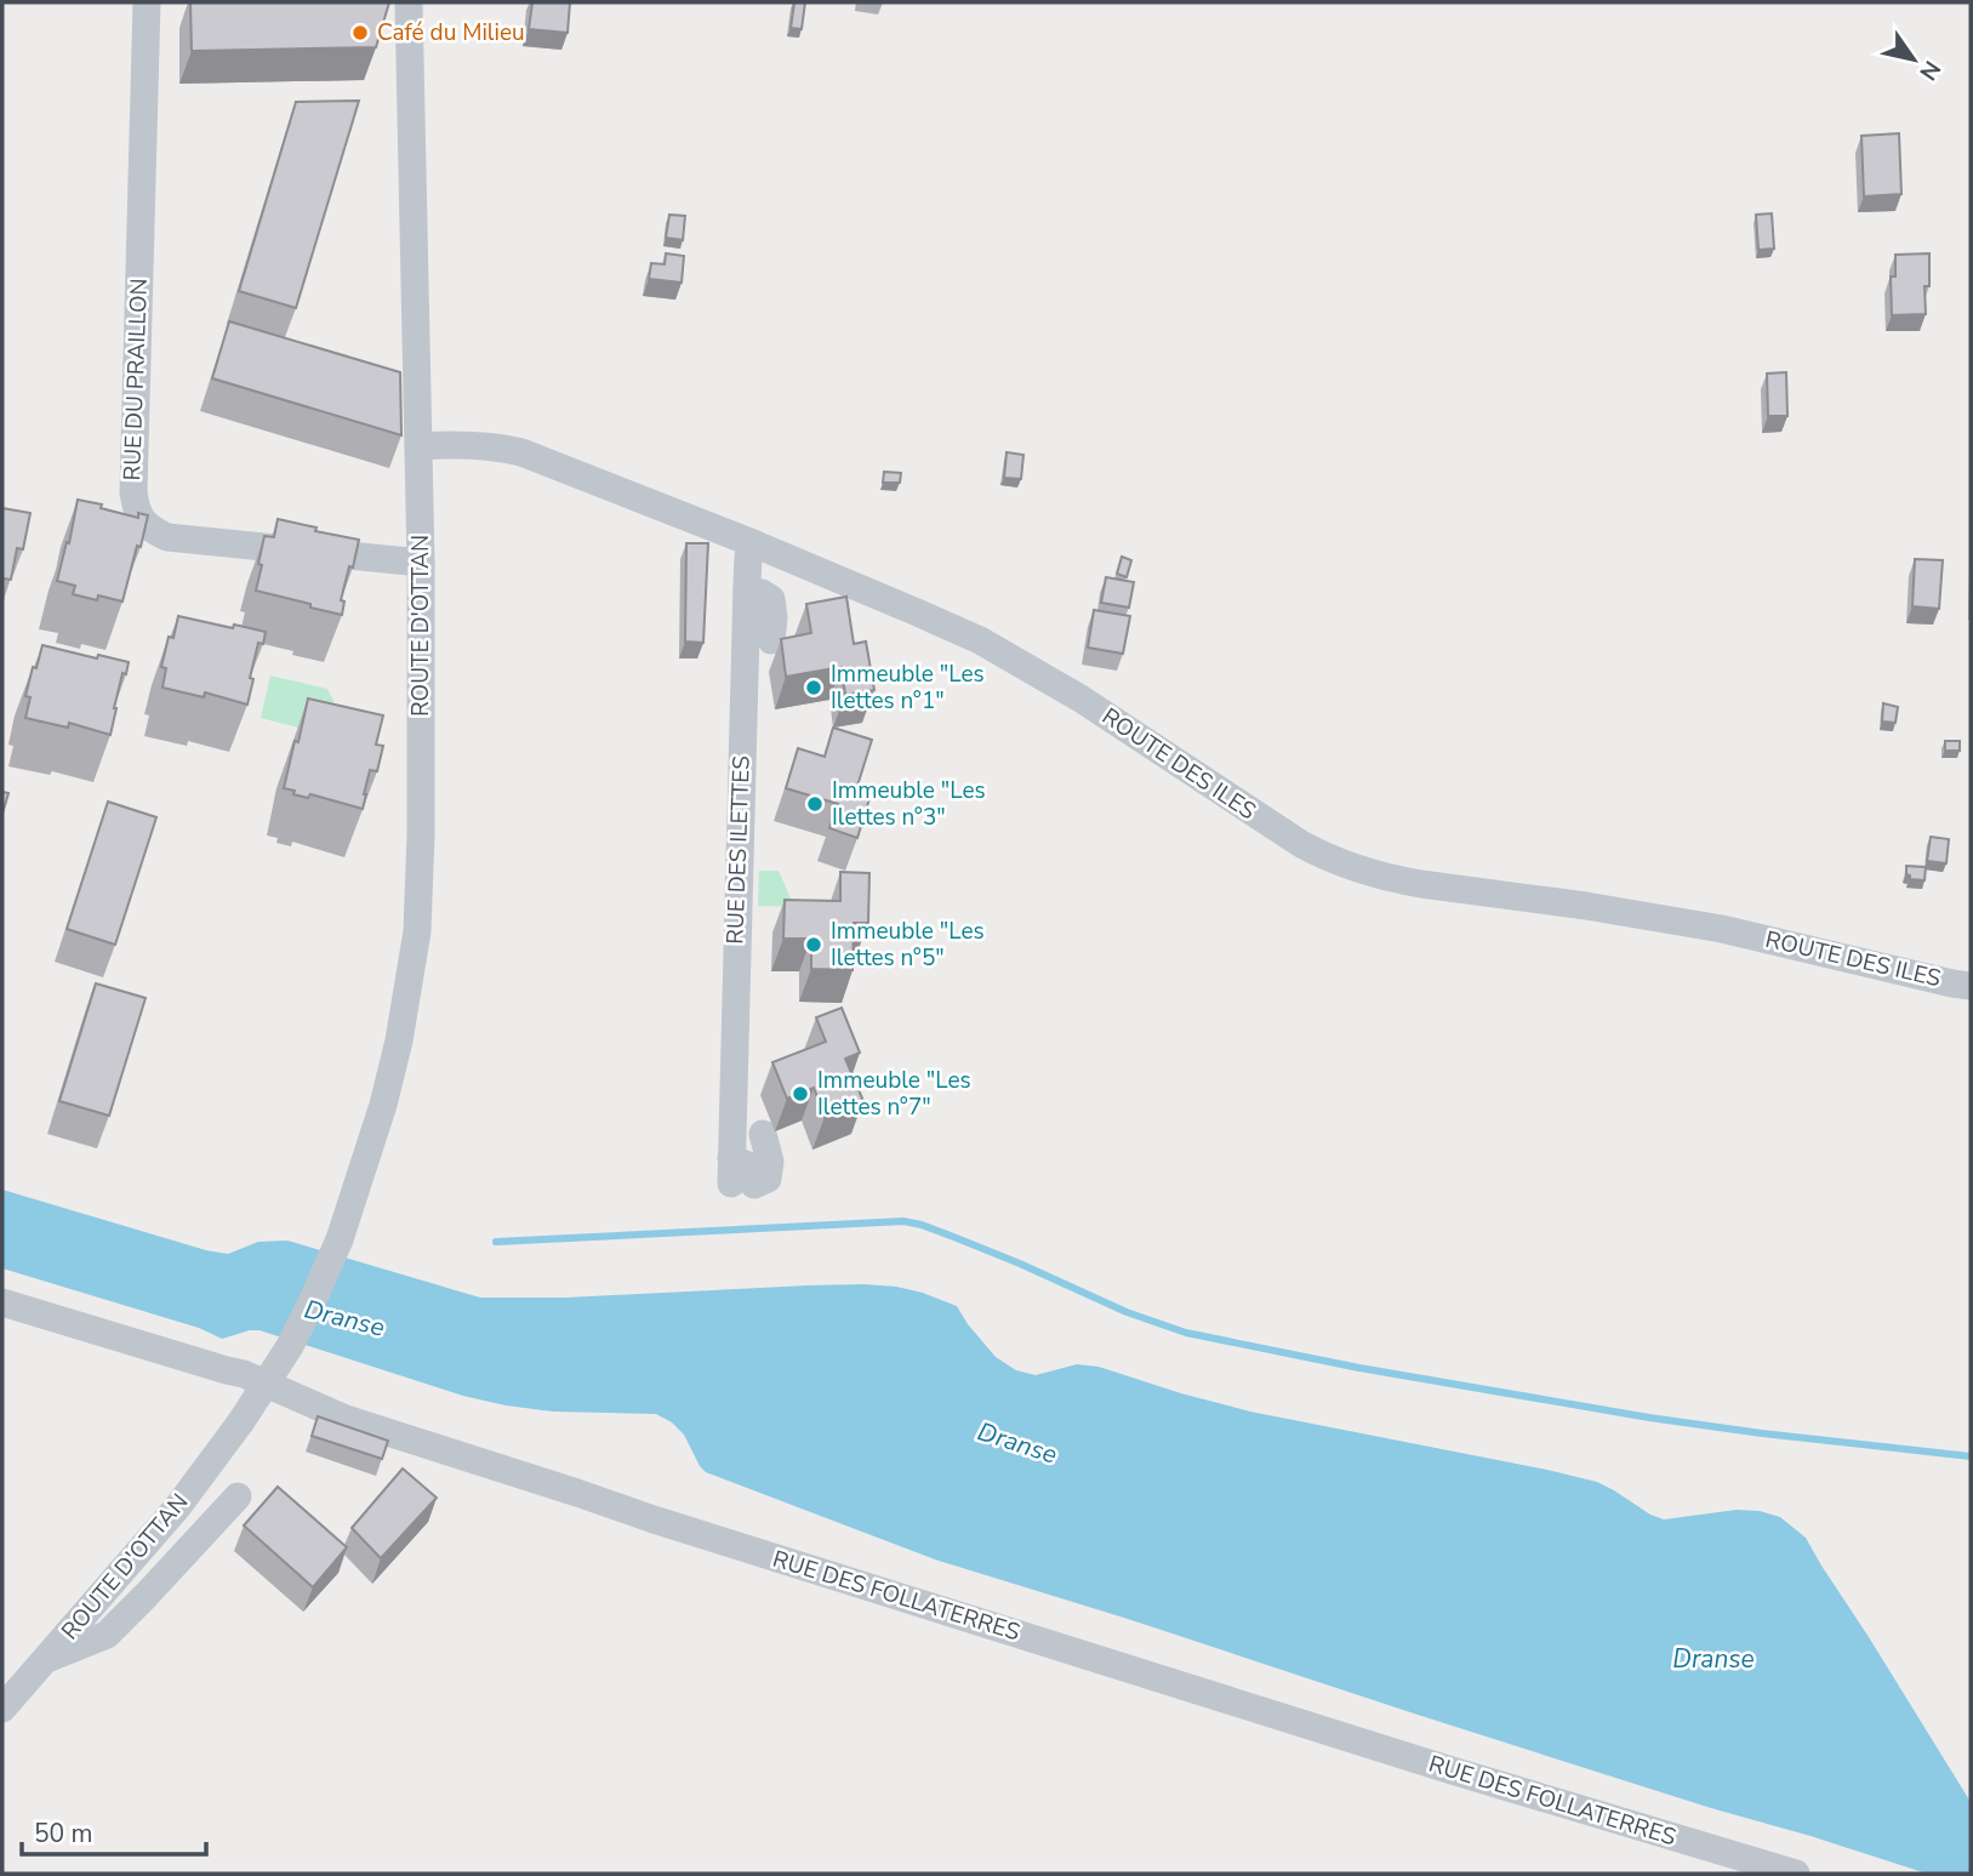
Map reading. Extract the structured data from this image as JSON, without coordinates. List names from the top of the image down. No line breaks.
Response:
{"streets":{"street":["RUE DU PRAILLON","ROUTE D'OTTAN","ROUTE DES ILES","RUE DES ILETTES","RUE DES FOLLATERRES"]},"crossings":[["RUE DU PRAILLON","ROUTE D'OTTAN"],["ROUTE D'OTTAN","ROUTE DES ILES"],["ROUTE DES ILES","RUE DES ILETTES"]],"water":["Dranse"],"places":["Café du Milieu","Immeuble \"Les Ilettes n°1\"","Immeuble \"Les Ilettes n°3\"","Immeuble \"Les Ilettes n°5\"","Immeuble \"Les Ilettes n°7\""],"scale_bar":"50 m","north":"bottom right"}
